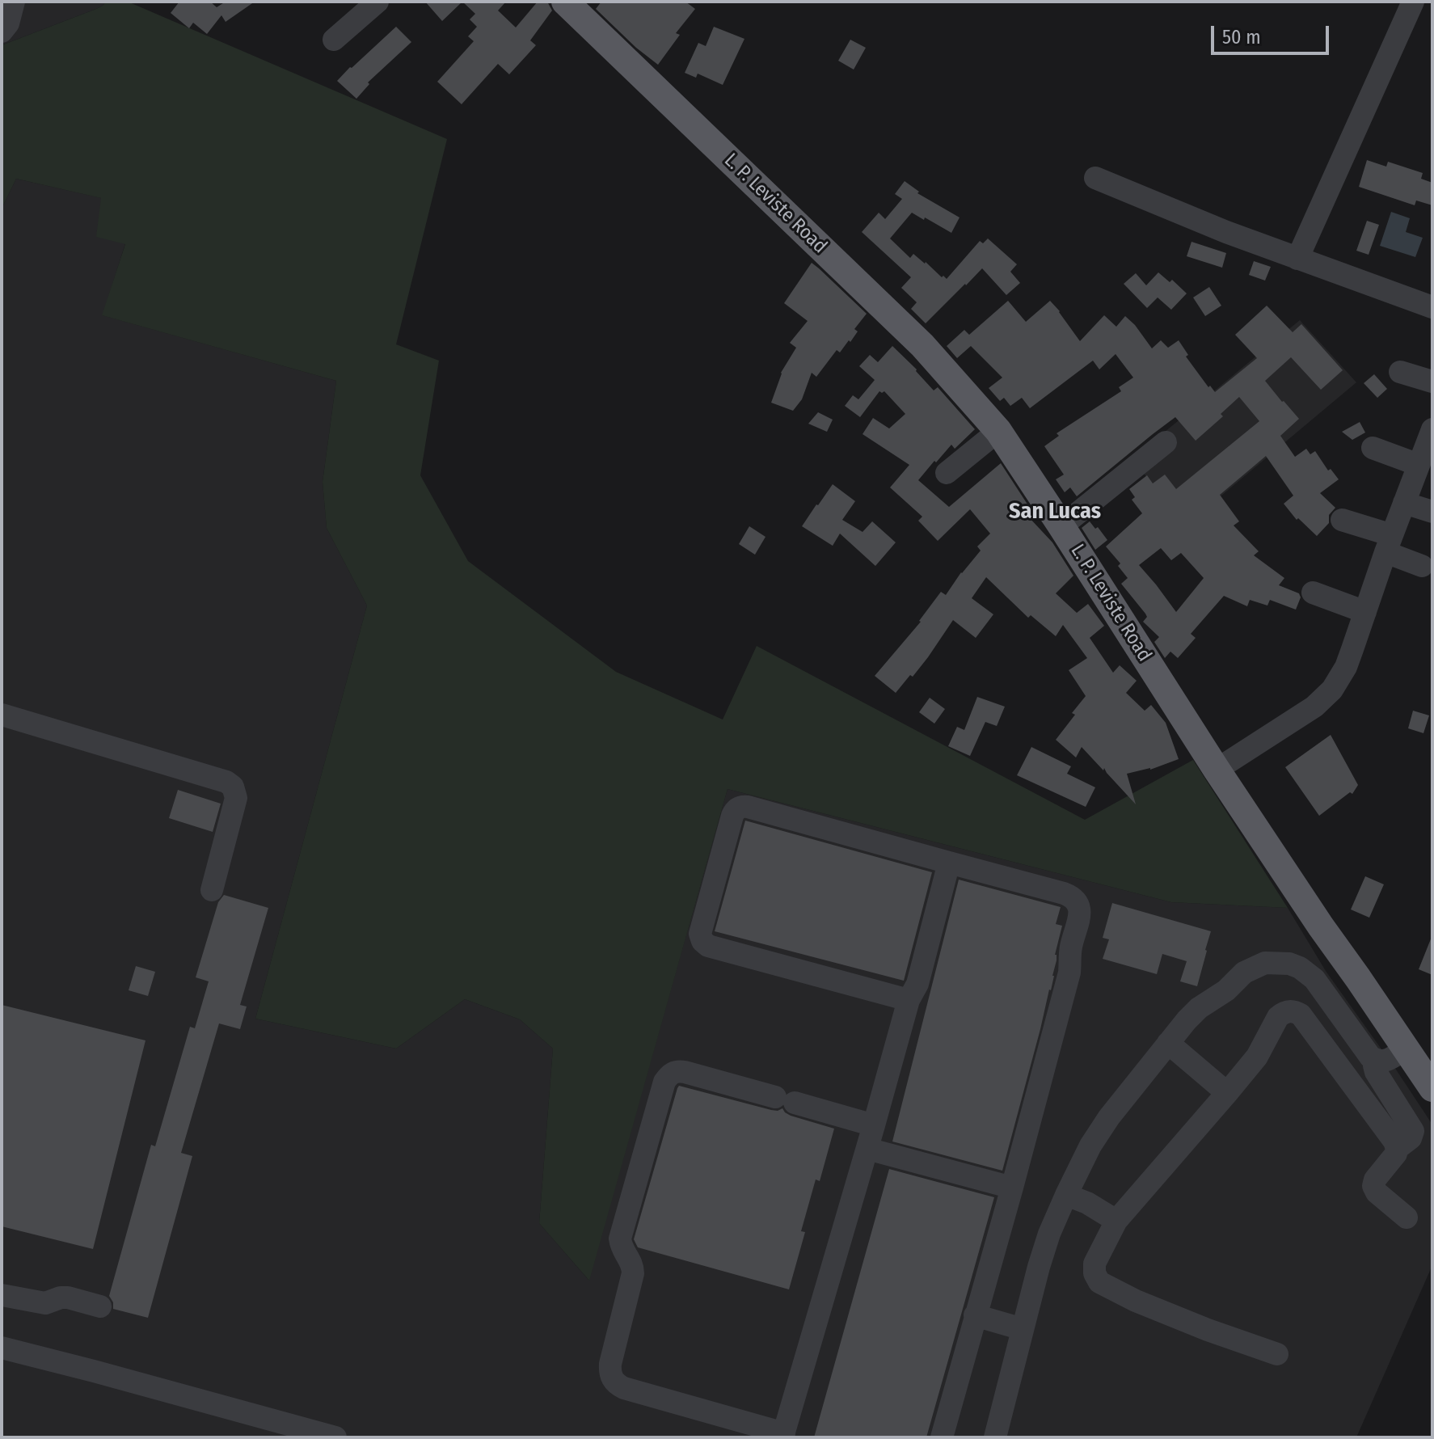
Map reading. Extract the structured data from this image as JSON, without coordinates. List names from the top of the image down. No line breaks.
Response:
{"streets":{"main road":["L. P. Leviste Road"]},"districts":["San Lucas"],"scale_bar":"50 m"}
